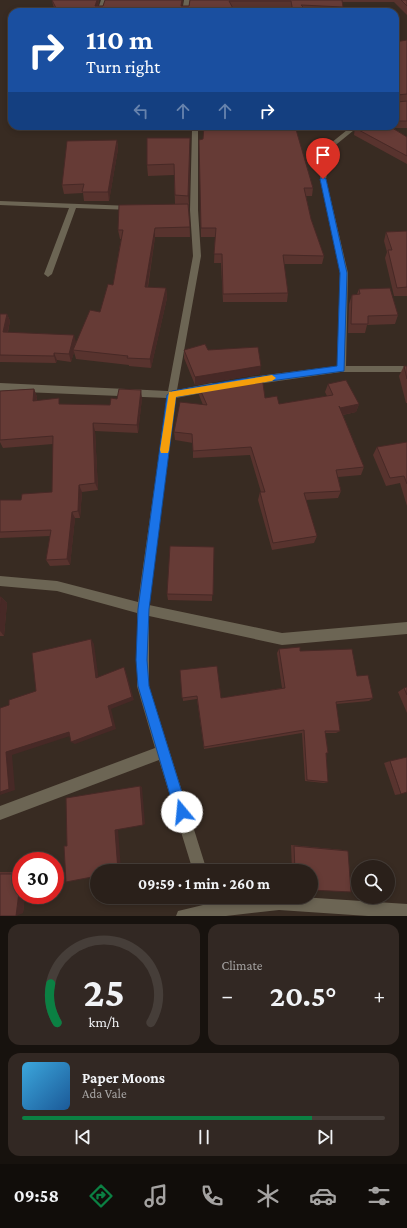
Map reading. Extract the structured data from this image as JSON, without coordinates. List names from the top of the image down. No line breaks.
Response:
{"page":{"turn":["110 m","Turn right"],"limit":"30","trip":"09:59 · 1 min · 260 m","tile":"Climate","heat":["−","20.5°","+"],"song":["Paper Moons","Ada Vale"],"tabs":"09:58","gauge":["25","km/h"]}}
